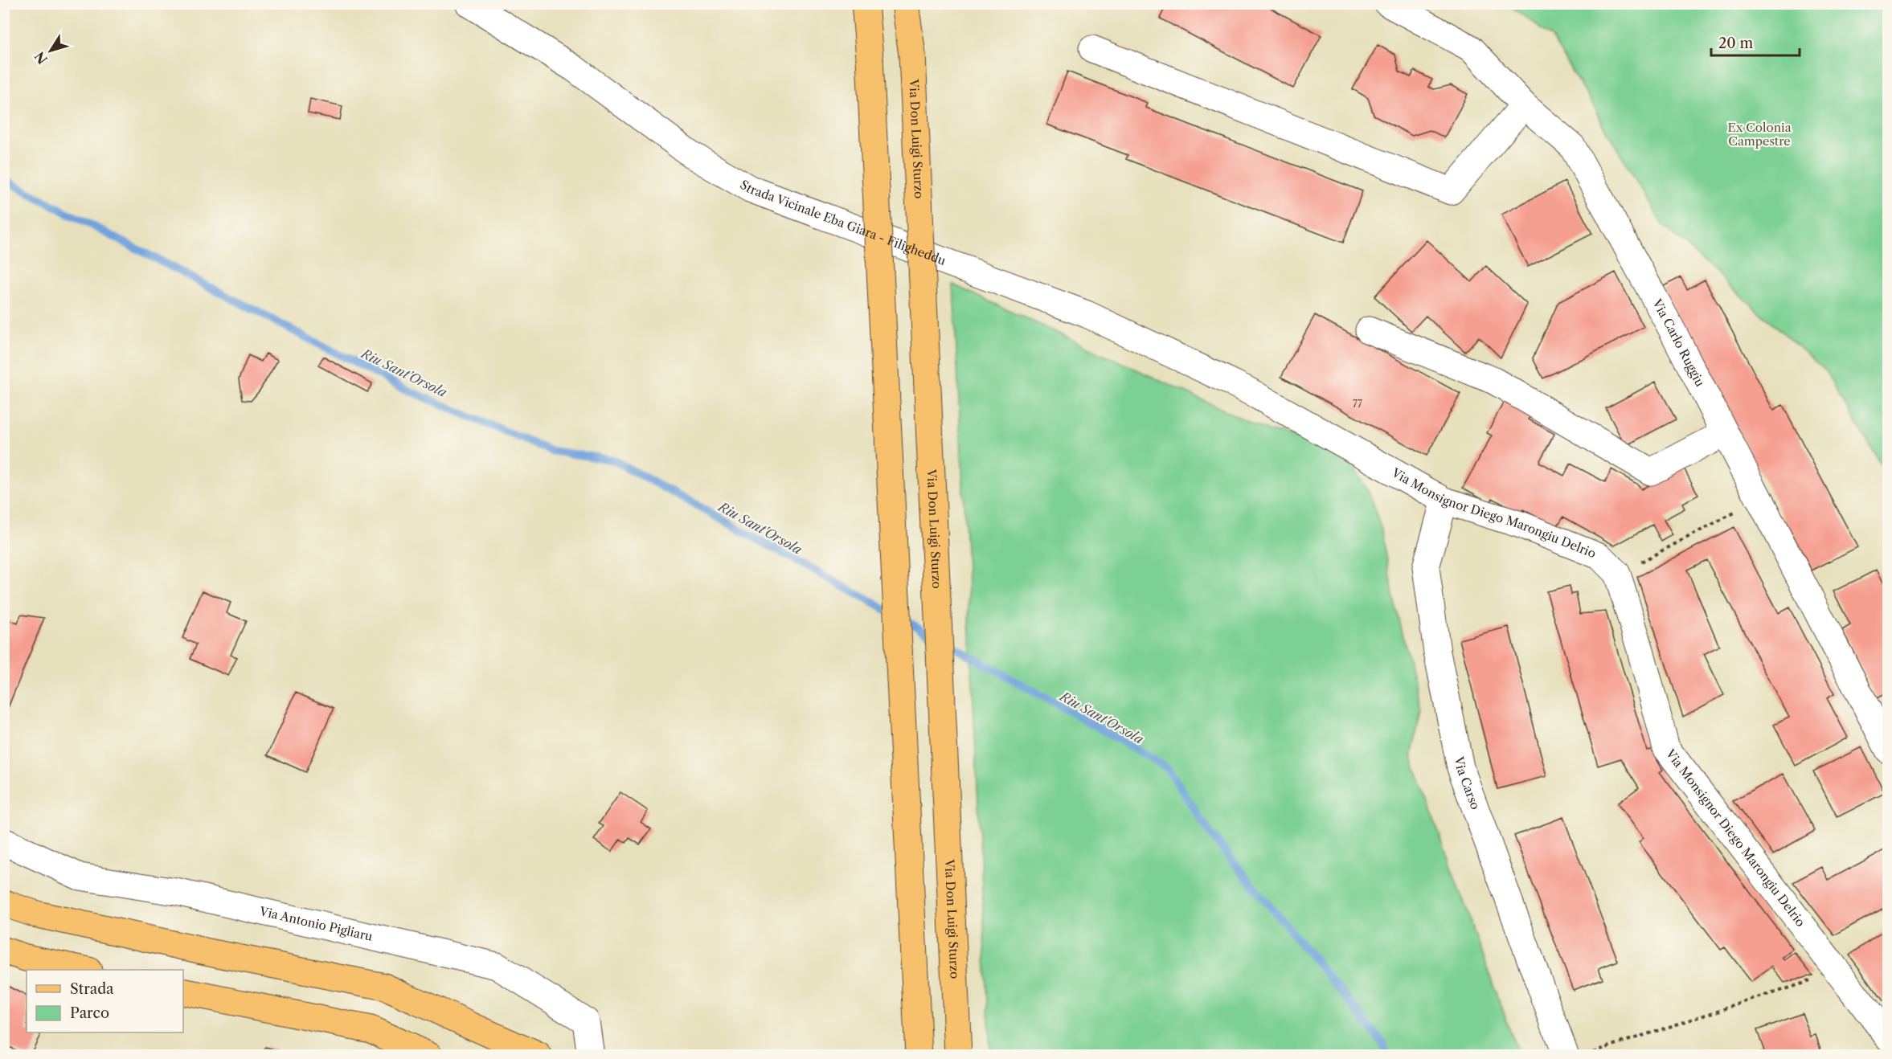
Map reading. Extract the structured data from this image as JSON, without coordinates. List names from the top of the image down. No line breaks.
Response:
{"streets":{"main road":["Via Don Luigi Sturzo"],"street":["Strada Vicinale Eba Giara - Filigheddu","Via Carlo Ruggiu","Via Monsignor Diego Marongiu Delrio","Via Carso","Via Antonio Pigliaru"]},"crossings":[["Strada Vicinale Eba Giara - Filigheddu","Via Monsignor Diego Marongiu Delrio"],["Via Monsignor Diego Marongiu Delrio","Via Carso"]],"water":["Riu Sant'Orsola"],"parks":["Ex Colonia Campestre"],"house_numbers":["77"],"legend":["Strada","Parco"],"scale_bar":"20 m","north":"bottom left"}
